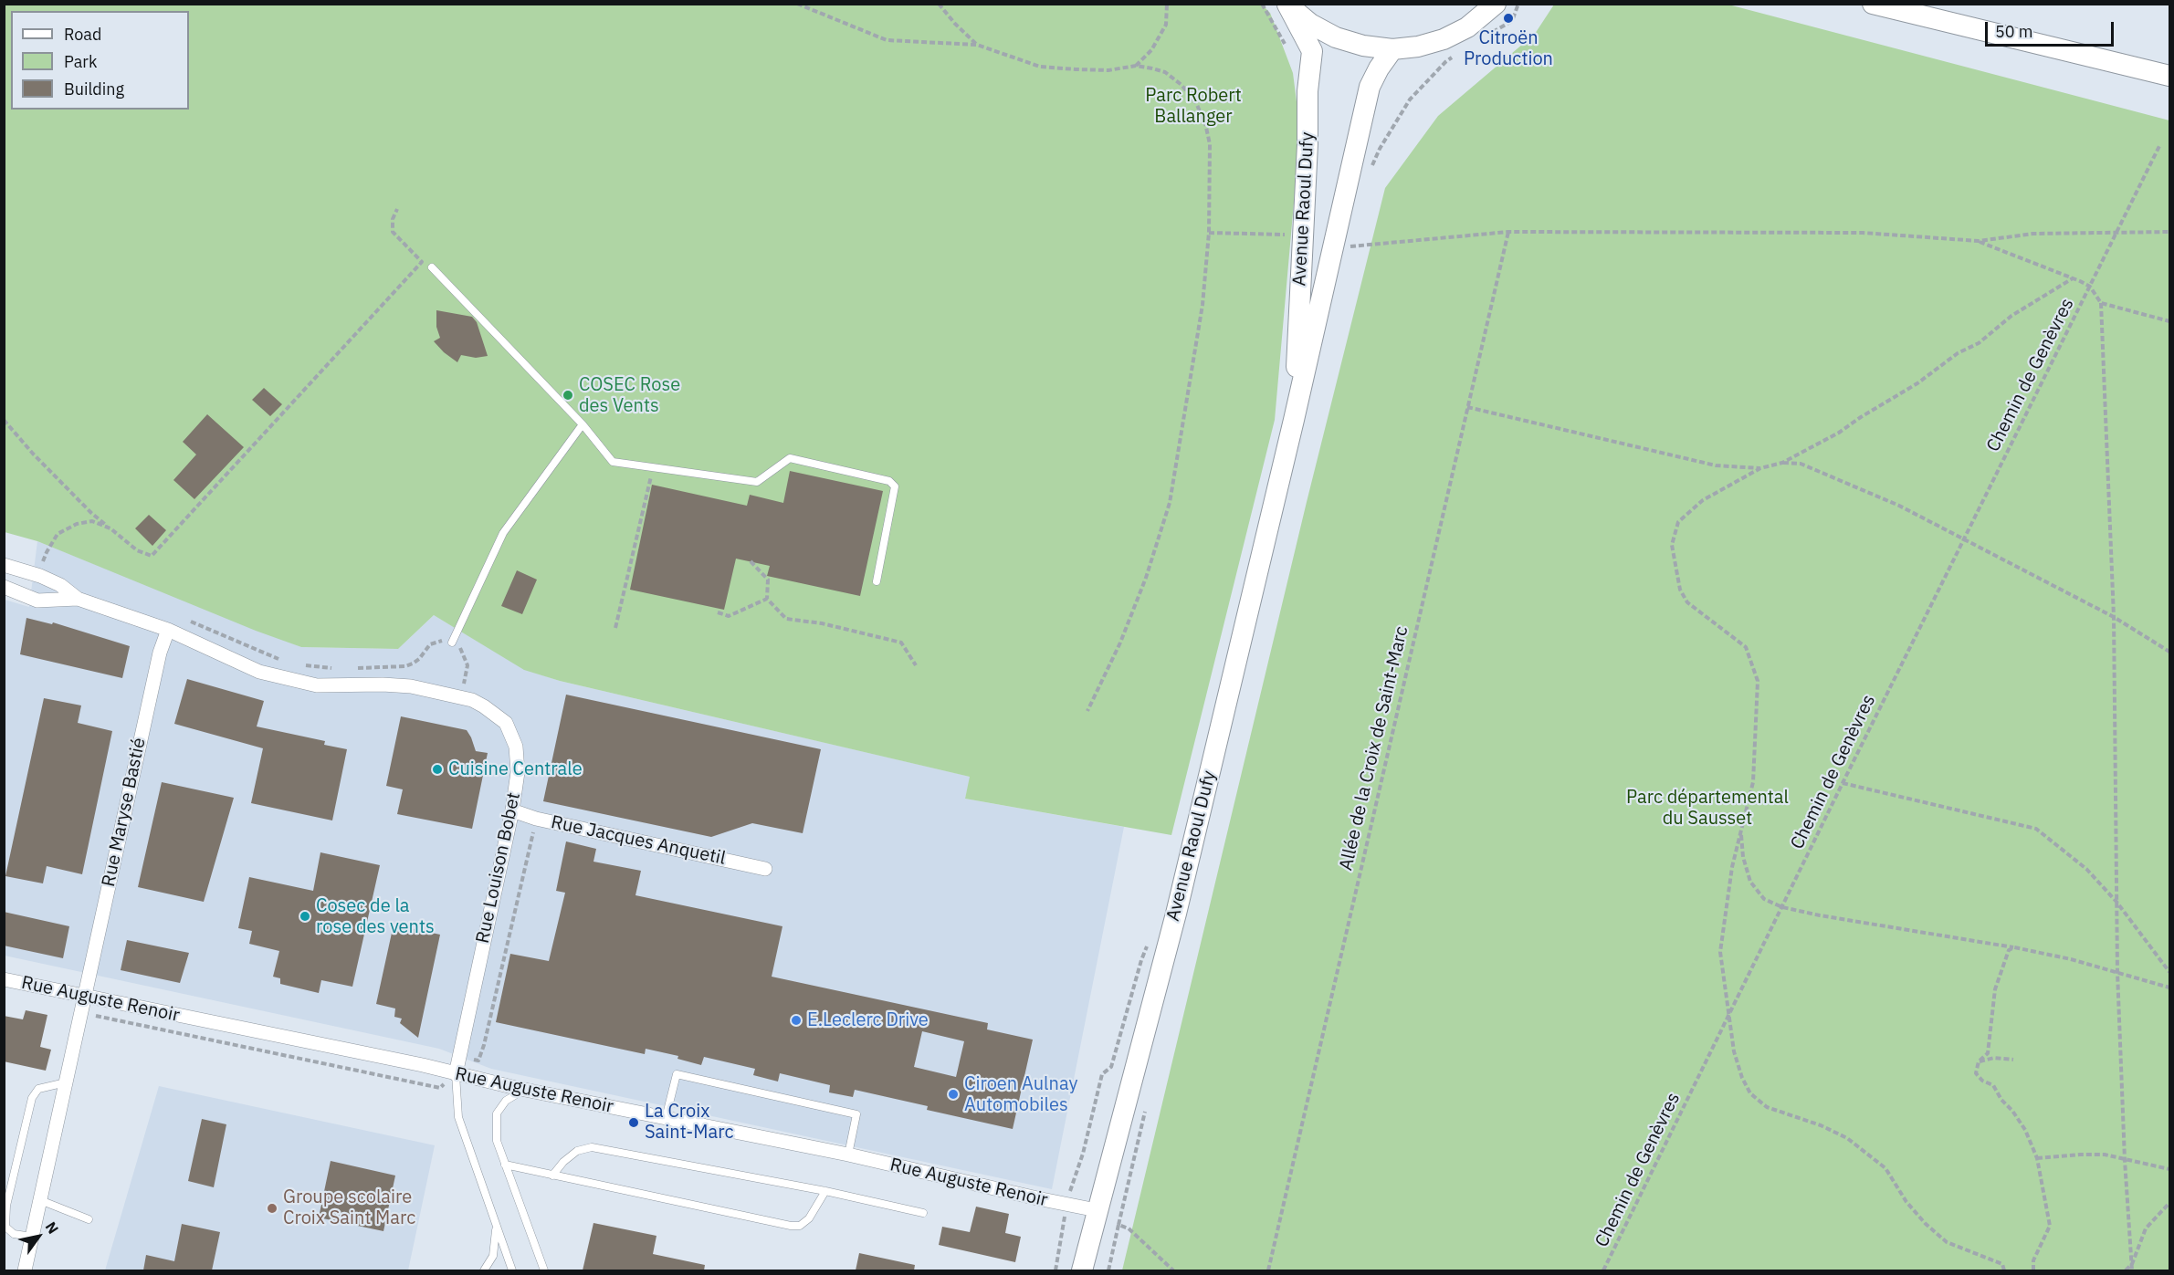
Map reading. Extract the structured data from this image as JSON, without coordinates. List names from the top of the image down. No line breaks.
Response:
{"streets":{"main road":["Avenue Raoul Dufy"],"street":["Rue Maryse Bastié","Rue Jacques Anquetil","Rue Louison Bobet","Rue Auguste Renoir"],"path":["Chemin de Genèvres","Allée de la Croix de Saint-Marc"]},"crossings":[["Avenue Raoul Dufy","Rue Auguste Renoir"],["Rue Maryse Bastié","Rue Louison Bobet"],["Rue Maryse Bastié","Rue Auguste Renoir"],["Rue Jacques Anquetil","Rue Louison Bobet"],["Rue Louison Bobet","Rue Auguste Renoir"]],"parks":["Parc Robert Ballanger","Parc départemental du Sausset"],"places":["Citroën Production","COSEC Rose des Vents","Cuisine Centrale","Cosec de la rose des vents","E.Leclerc Drive","Ciroen Aulnay Automobiles","La Croix Saint-Marc","Groupe scolaire Croix Saint Marc"],"legend":["Road","Park","Building"],"scale_bar":"50 m","north":"top right"}
